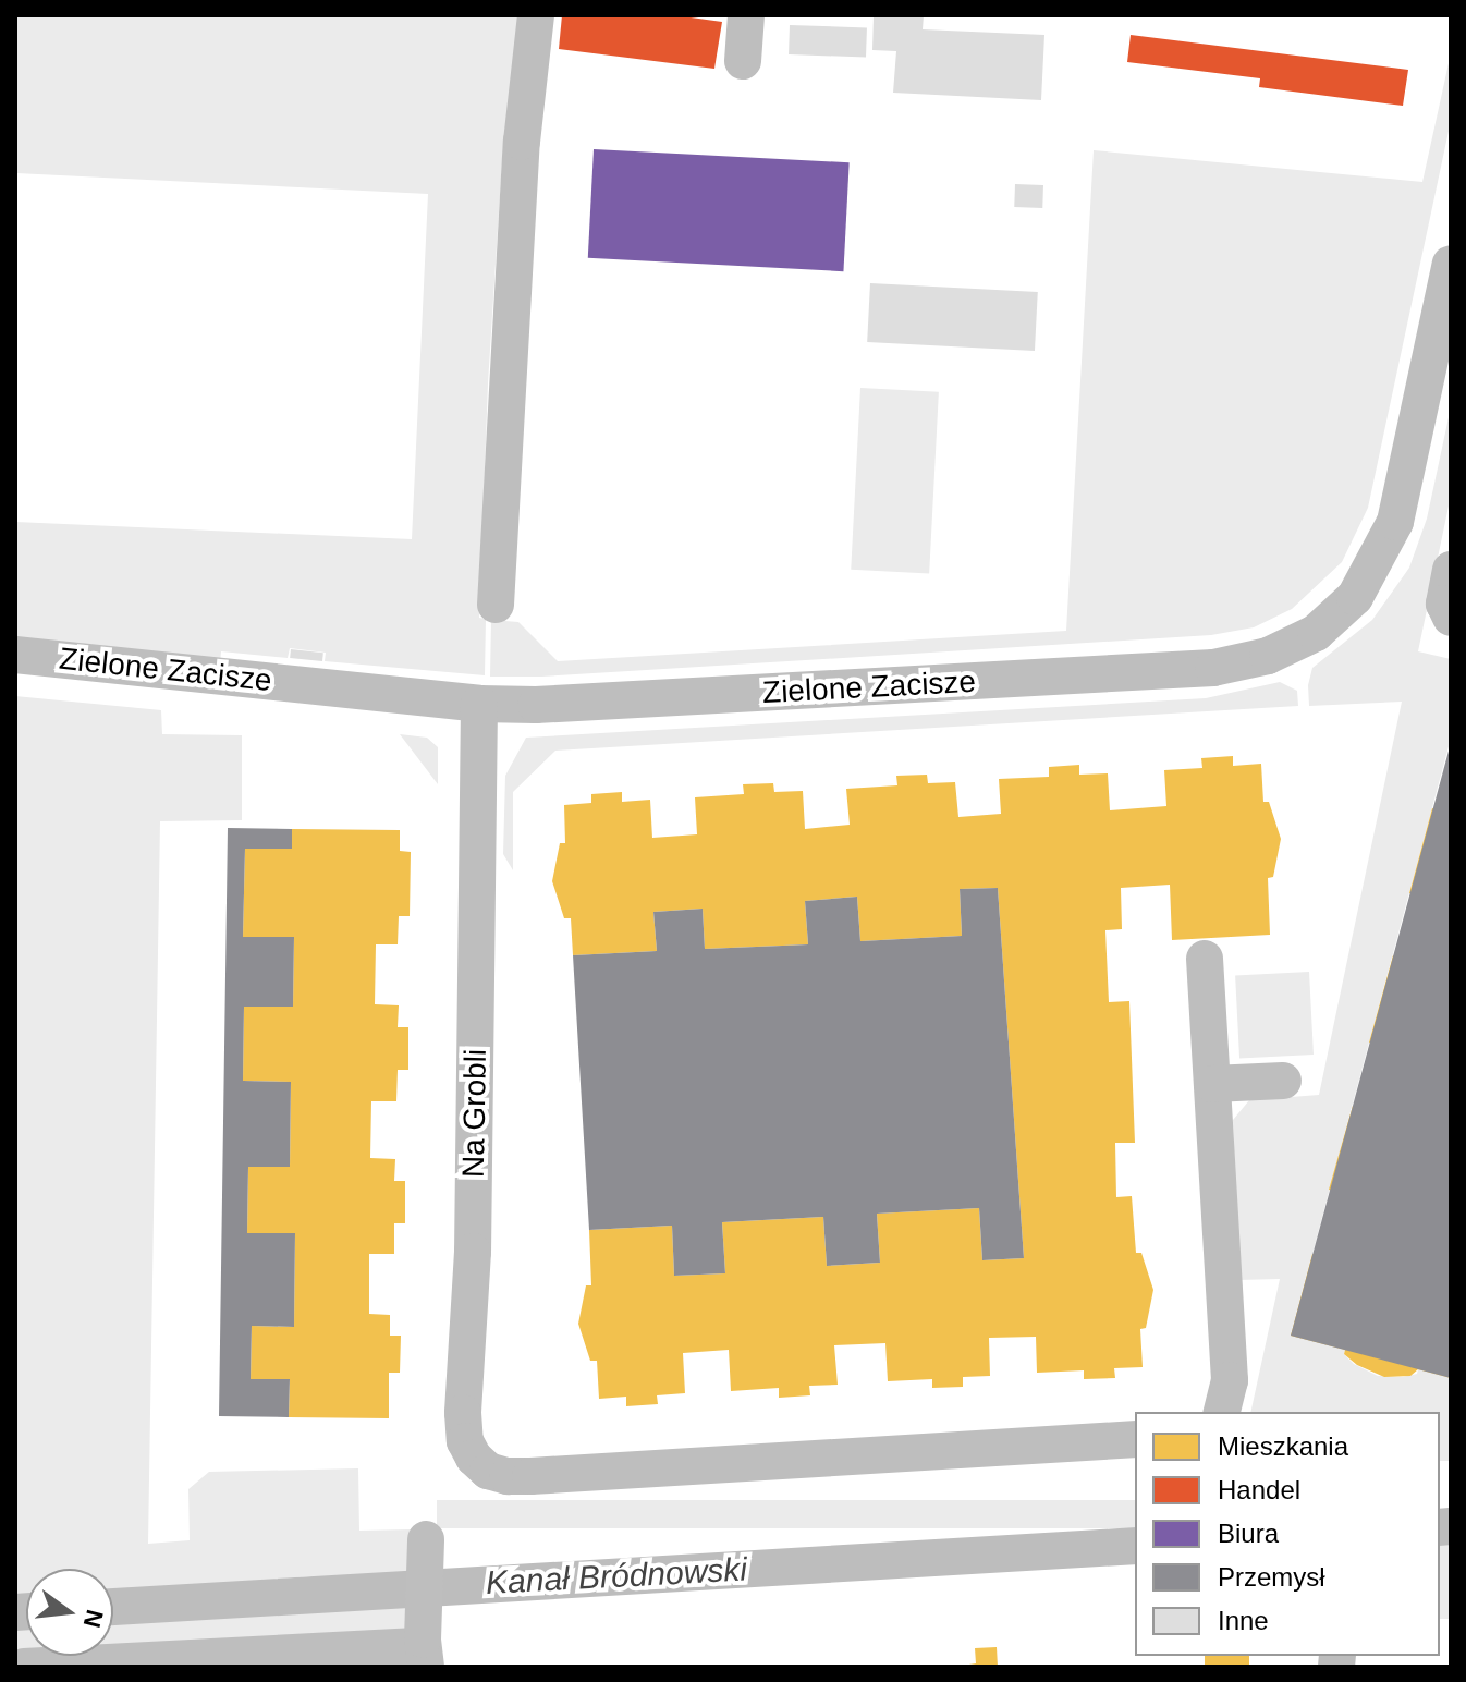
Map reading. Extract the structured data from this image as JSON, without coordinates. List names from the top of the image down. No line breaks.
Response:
{"streets":{"street":["Zielone Zacisze","Na Grobli"]},"crossings":[["Zielone Zacisze","Na Grobli"]],"water":["Kanał Bródnowski"],"legend":["Mieszkania","Handel","Biura","Przemysł","Inne"],"north":"right"}
